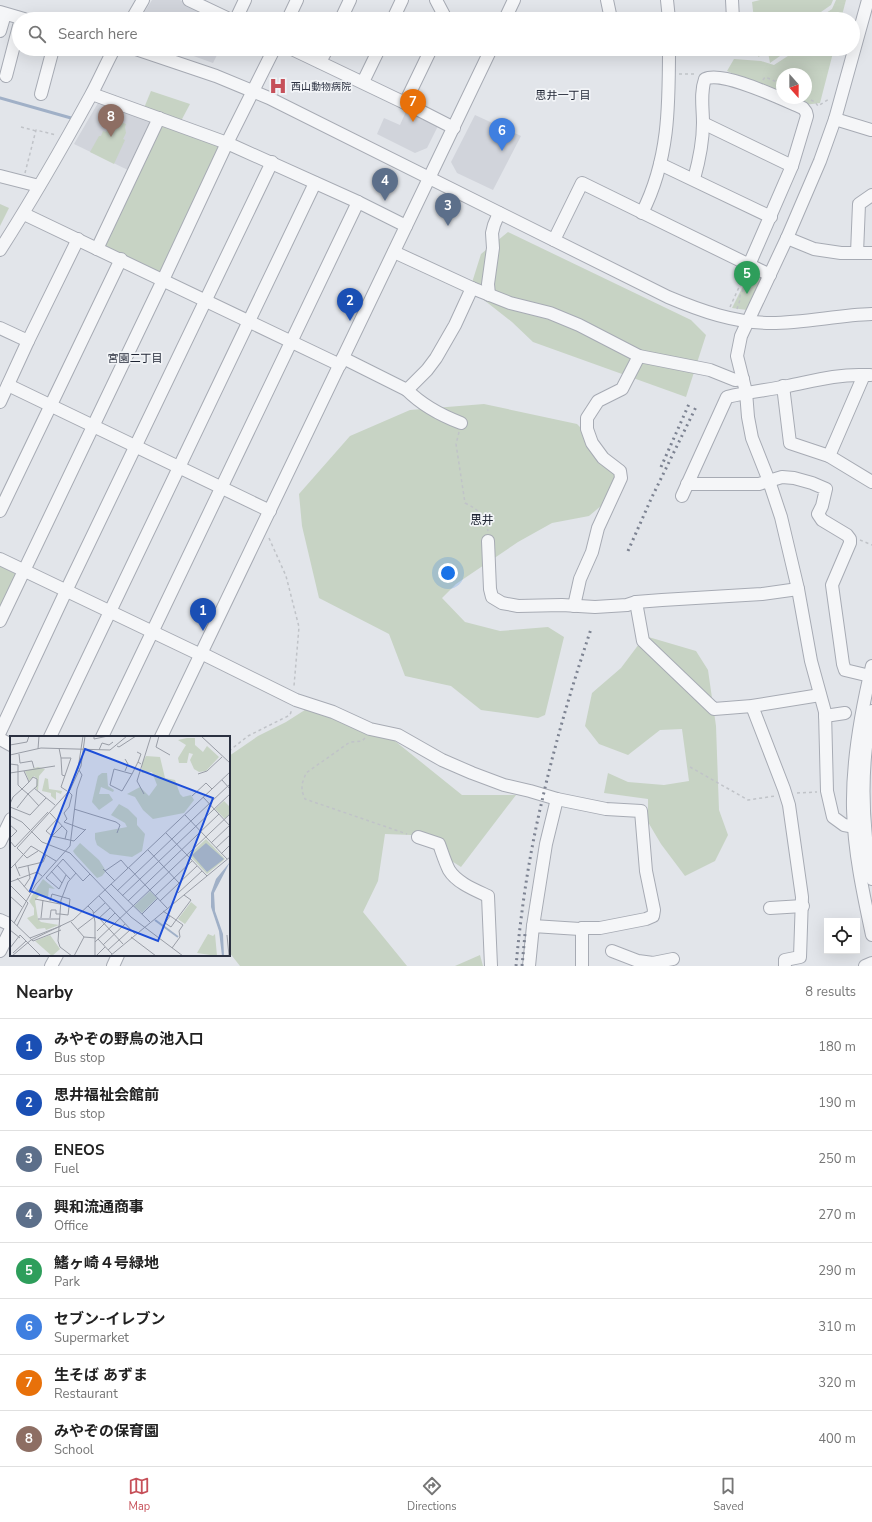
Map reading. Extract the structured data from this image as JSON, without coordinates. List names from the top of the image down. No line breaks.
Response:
{"districts":["思井一丁目","宮園二丁目","思井"],"places":{"hospital":["西山動物病院"]},"north":"bottom","page":{"search":"Search here","pins":["7","8","6","4","3","5","2","1"],"heading":["Nearby","8 results"],"list":[{"mark":"1","name":"みやぞの野鳥の池入口","note":"Bus stop","value":"180 m"},{"mark":"2","name":"思井福祉会館前","note":"Bus stop","value":"190 m"},{"mark":"3","name":"ENEOS","note":"Fuel","value":"250 m"},{"mark":"4","name":"興和流通商事","note":"Office","value":"270 m"},{"mark":"5","name":"鰭ヶ崎４号緑地","note":"Park","value":"290 m"},{"mark":"6","name":"セブン-イレブン","note":"Supermarket","value":"310 m"},{"mark":"7","name":"生そば あずま","note":"Restaurant","value":"320 m"},{"mark":"8","name":"みやぞの保育園","note":"School","value":"400 m"}],"nav":["Map","Directions","Saved"]}}
